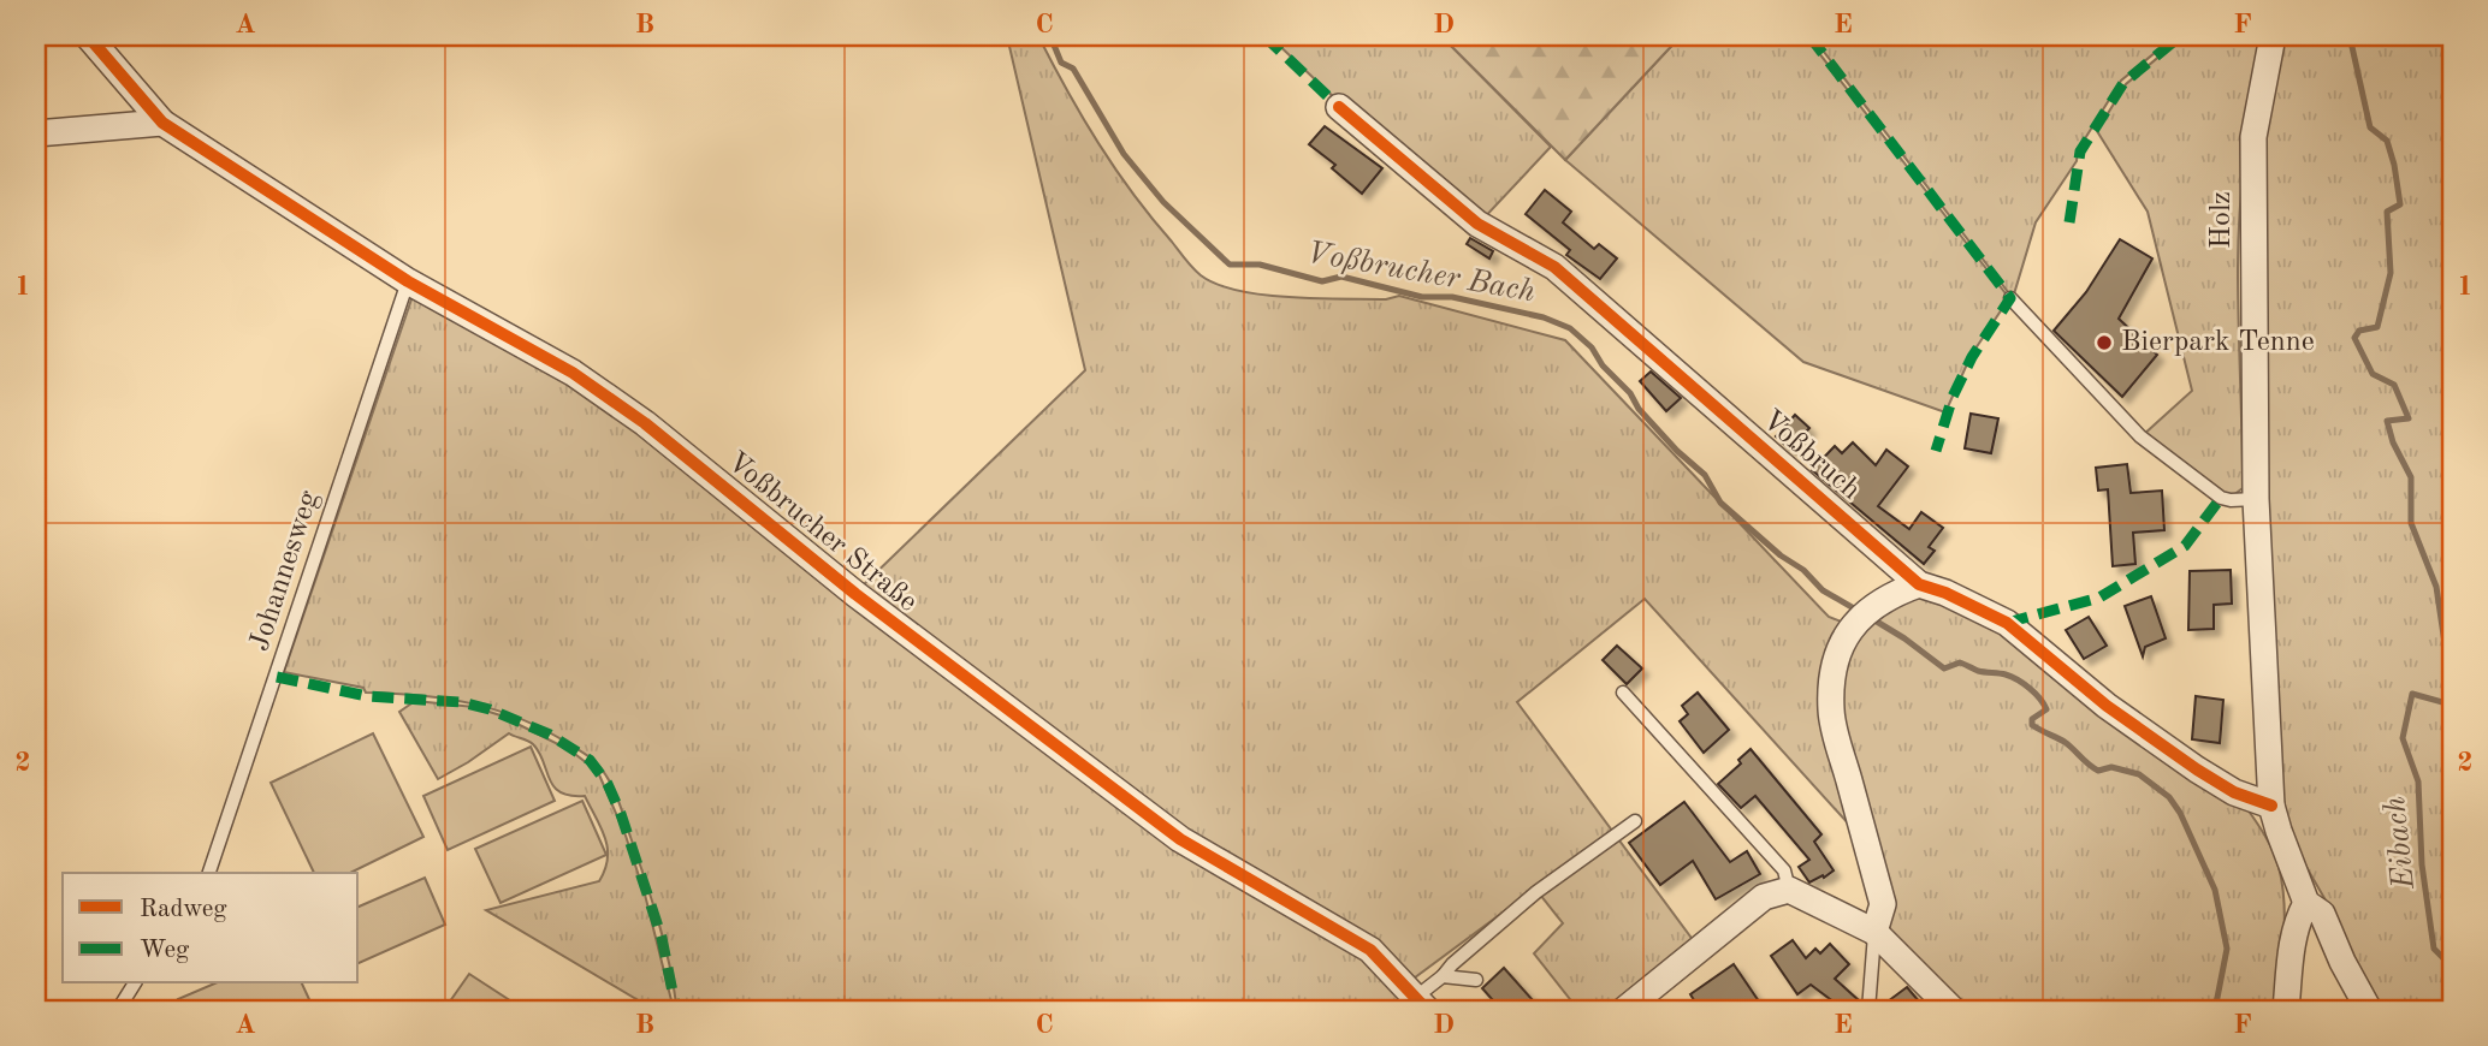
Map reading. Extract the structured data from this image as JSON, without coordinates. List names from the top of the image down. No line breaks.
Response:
{"streets":{"street":["Holz","Voßbruch","Voßbrucher Straße"],"lane":["Johannesweg"]},"crossings":[["Voßbrucher Straße","Johannesweg"]],"water":["Voßbrucher Bach","Eibach"],"places":["Bierpark Tenne"],"legend":["Radweg","Weg"],"grid":{"columns":["A","B","C","D","E","F"],"rows":["1","2"]}}
